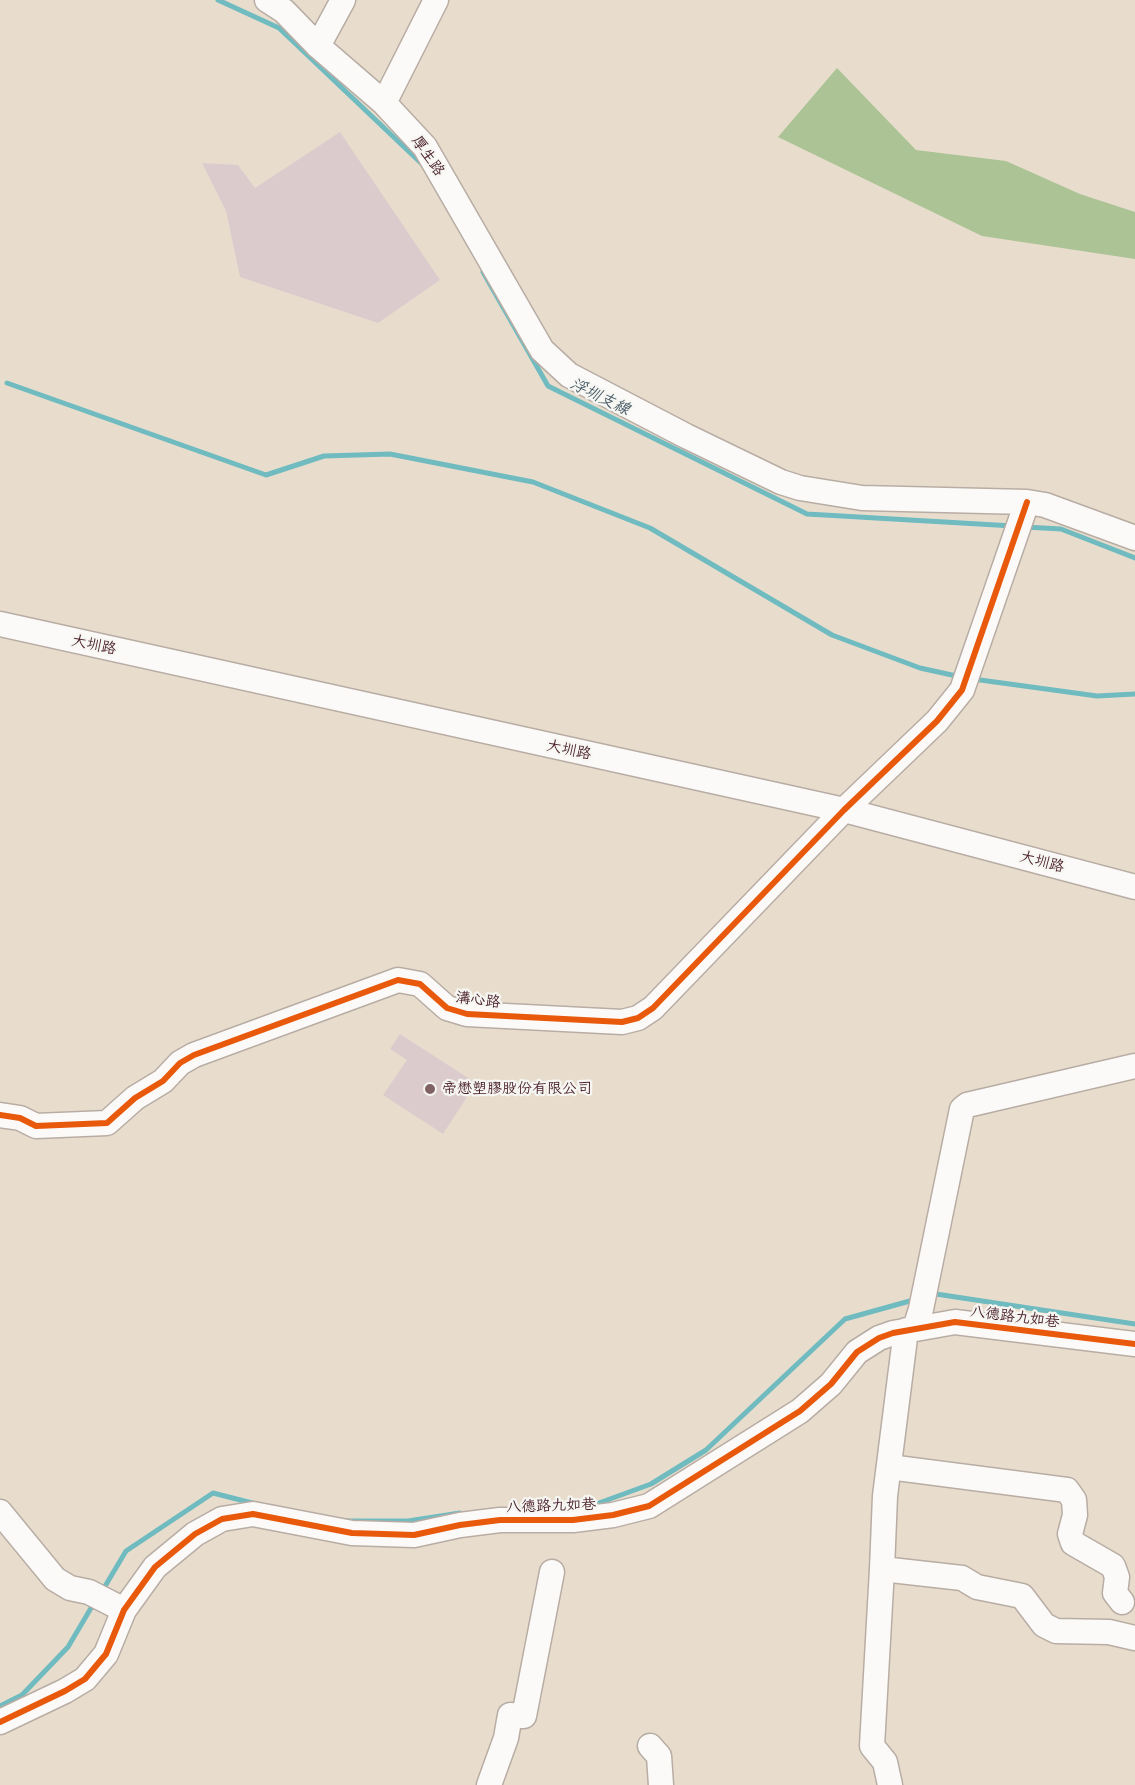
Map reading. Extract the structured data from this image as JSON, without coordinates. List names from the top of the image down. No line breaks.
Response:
{"streets":{"street":["厚生路","大圳路","溝心路","八德路九如巷"]},"crossings":[["厚生路","溝心路"],["大圳路","溝心路"]],"water":["浮圳支線"],"places":["帝懋塑膠股份有限公司"]}
